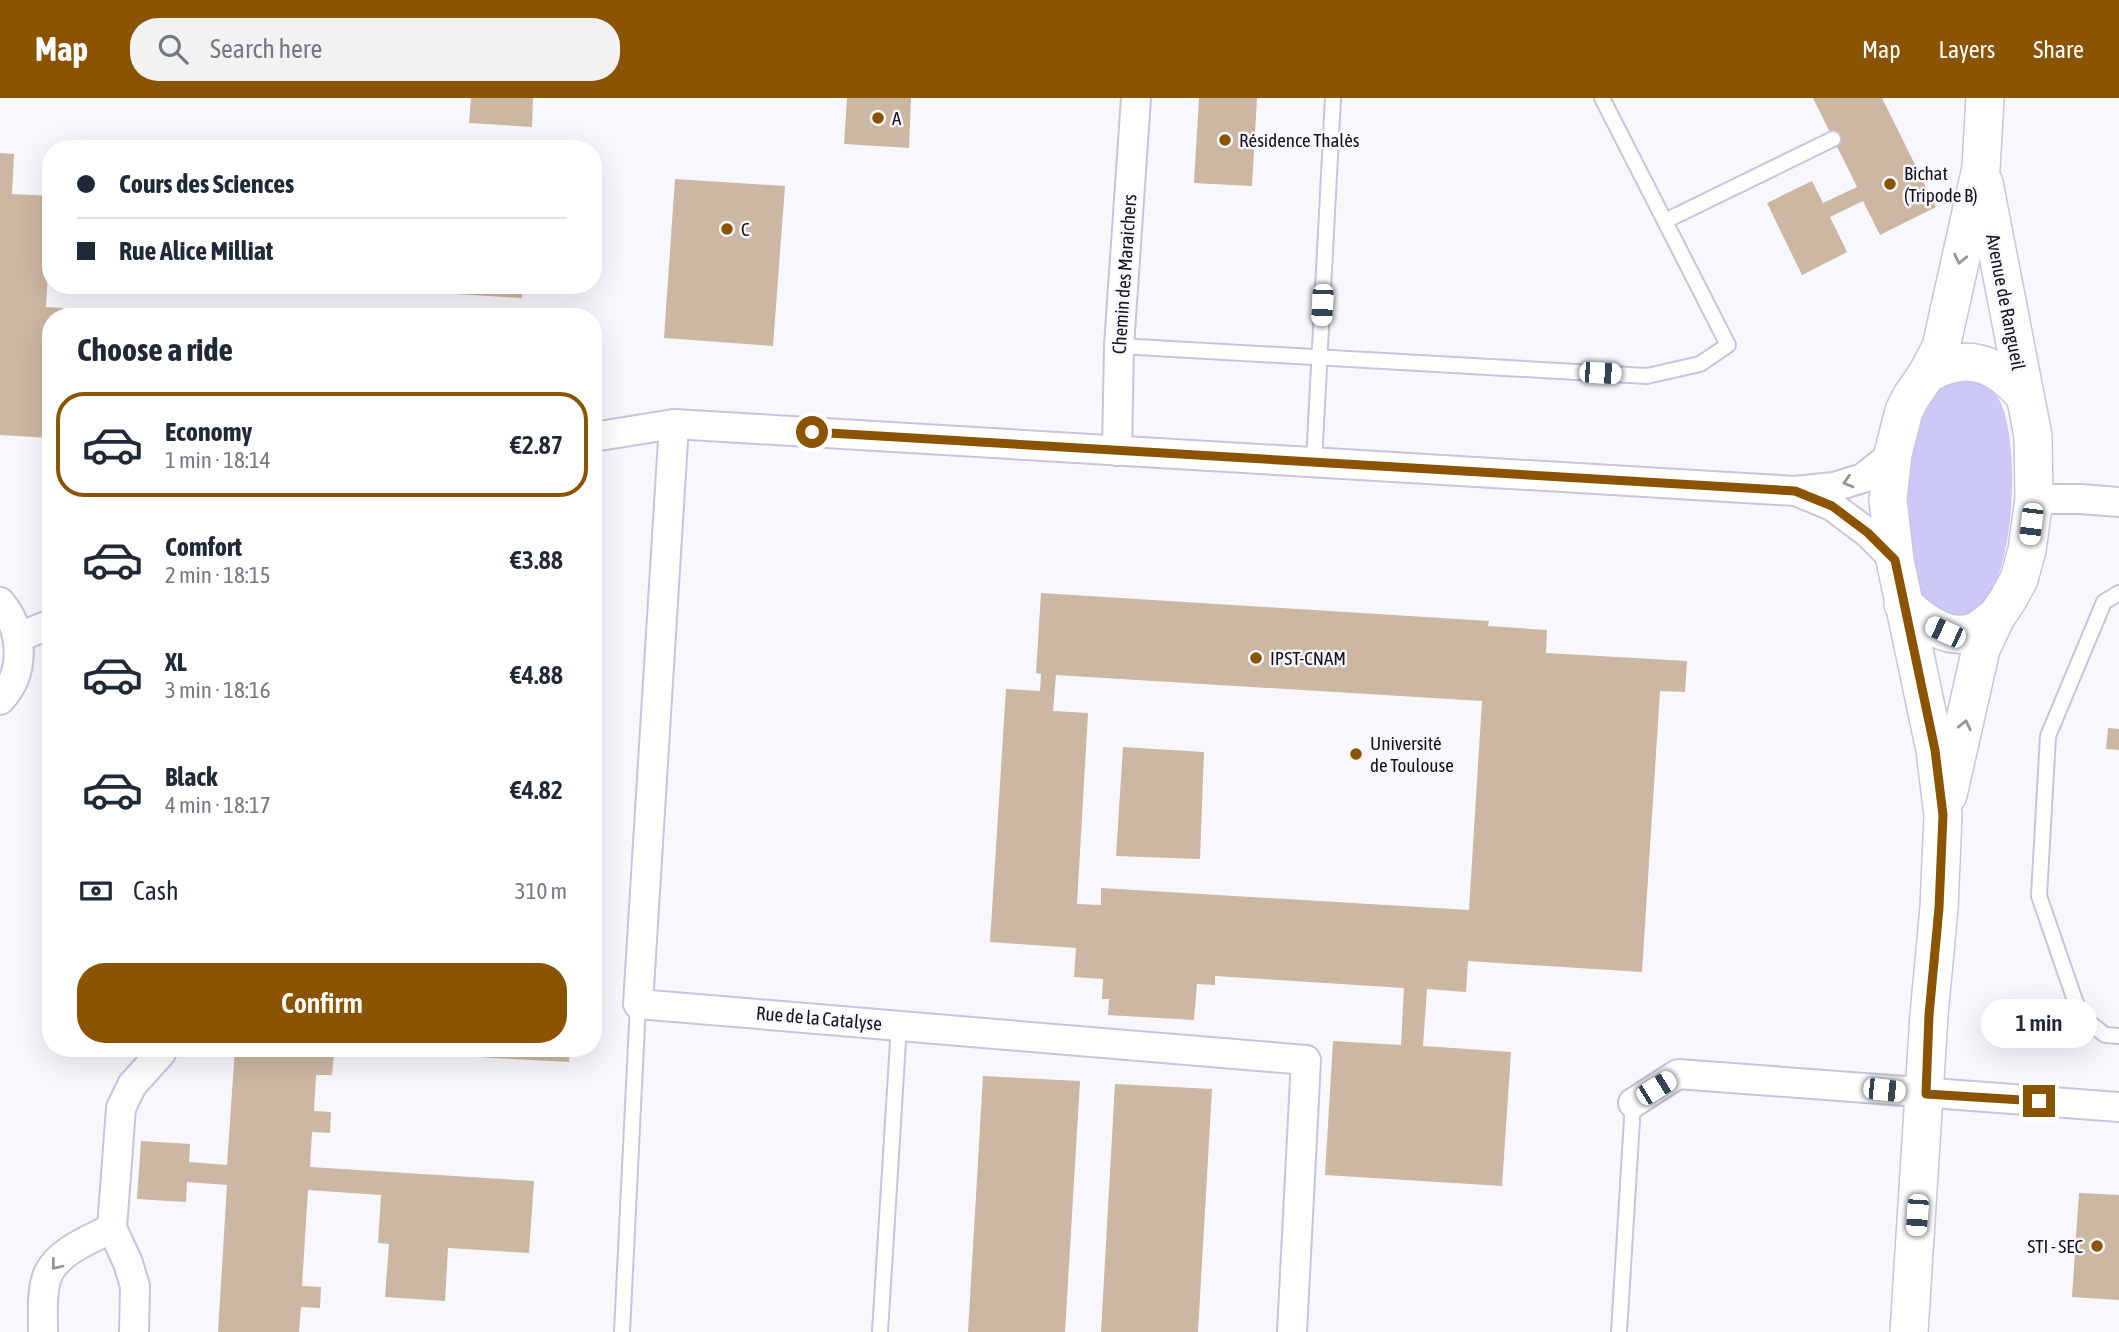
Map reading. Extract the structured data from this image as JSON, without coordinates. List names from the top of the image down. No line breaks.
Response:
{"streets":{"street":["Chemin des Maraichers","Avenue de Rangueil","Rue de la Catalyse"]},"places":["A","Résidence Thalès","Bichat (Tripode B)","C","IPST-CNAM","Université de Toulouse","STI - SEC"],"page":{"header":"Map","search":"Search here","nav":["Map","Layers","Share"],"banner":["Cours des Sciences","Rue Alice Milliat"],"heading":"Choose a ride","list":[{"name":"Economy","note":"1 min · 18:14","value":"€2.87"},{"name":"Comfort","note":"2 min · 18:15","value":"€3.88"},{"name":"XL","note":"3 min · 18:16","value":"€4.88"},{"name":"Black","note":"4 min · 18:17","value":"€4.82"}],"pay":["Cash","310 m"],"buttons":"Confirm","bubble":"1 min"}}
